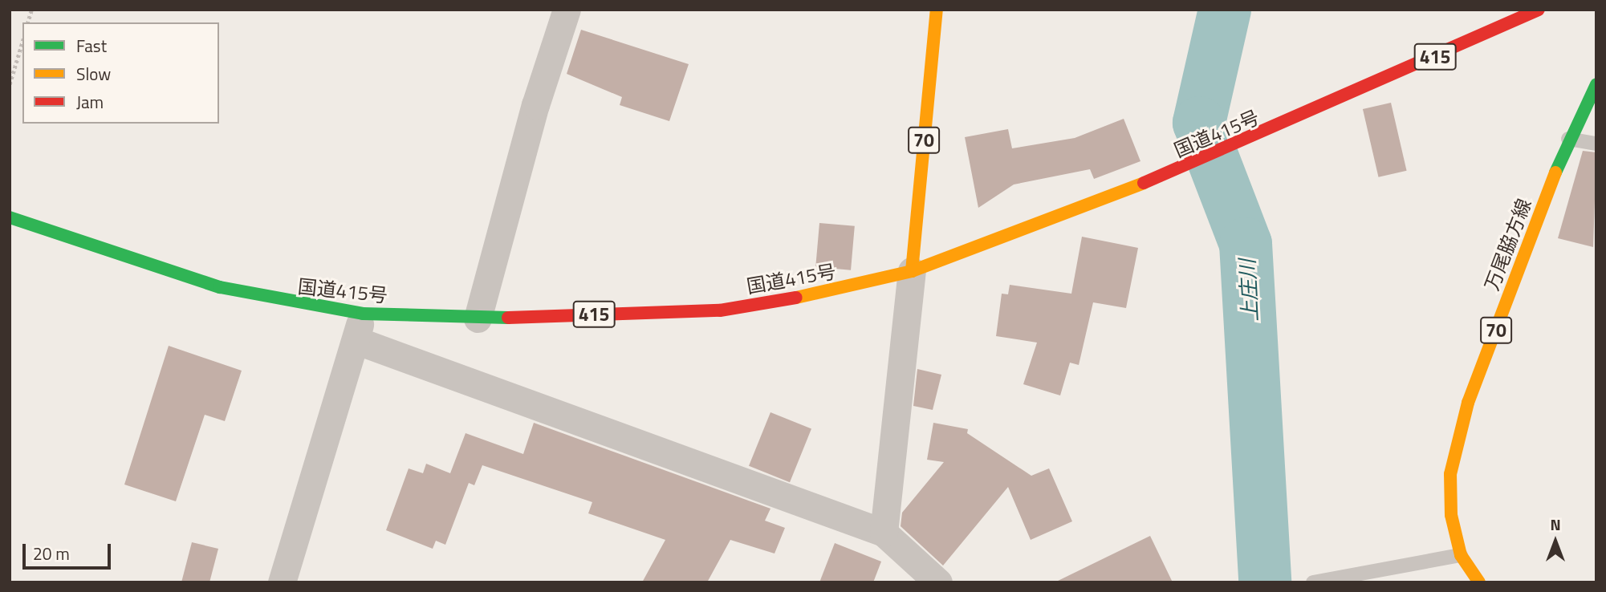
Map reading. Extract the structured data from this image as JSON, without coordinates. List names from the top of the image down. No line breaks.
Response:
{"streets":{"main road":["415","国道415号","70","万尾脇方線"]},"crossings":[["国道415号","70"]],"water":["上庄川"],"legend":["Fast","Slow","Jam"],"scale_bar":"20 m","north":"top"}
